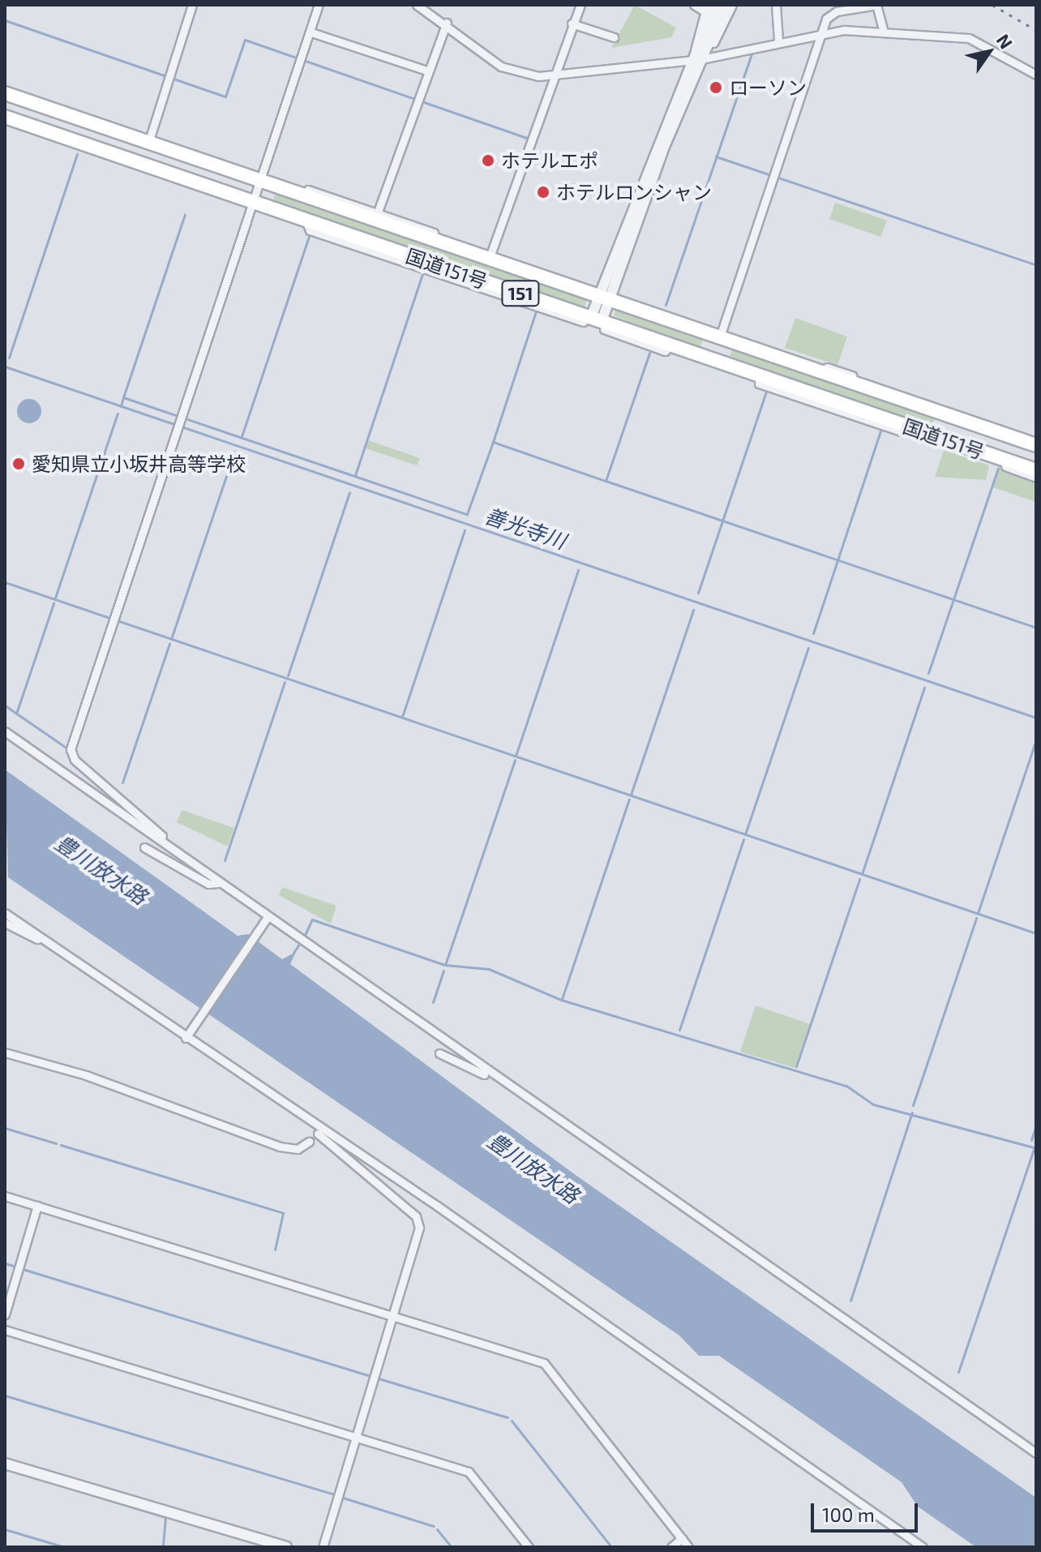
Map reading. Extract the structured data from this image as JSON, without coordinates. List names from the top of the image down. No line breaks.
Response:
{"streets":{"highway":["国道151号","151"]},"water":["善光寺川","豊川放水路"],"places":["ローソン","ホテルエポ","ホテルロンシャン","愛知県立小坂井高等学校"],"scale_bar":"100 m","north":"top right"}
